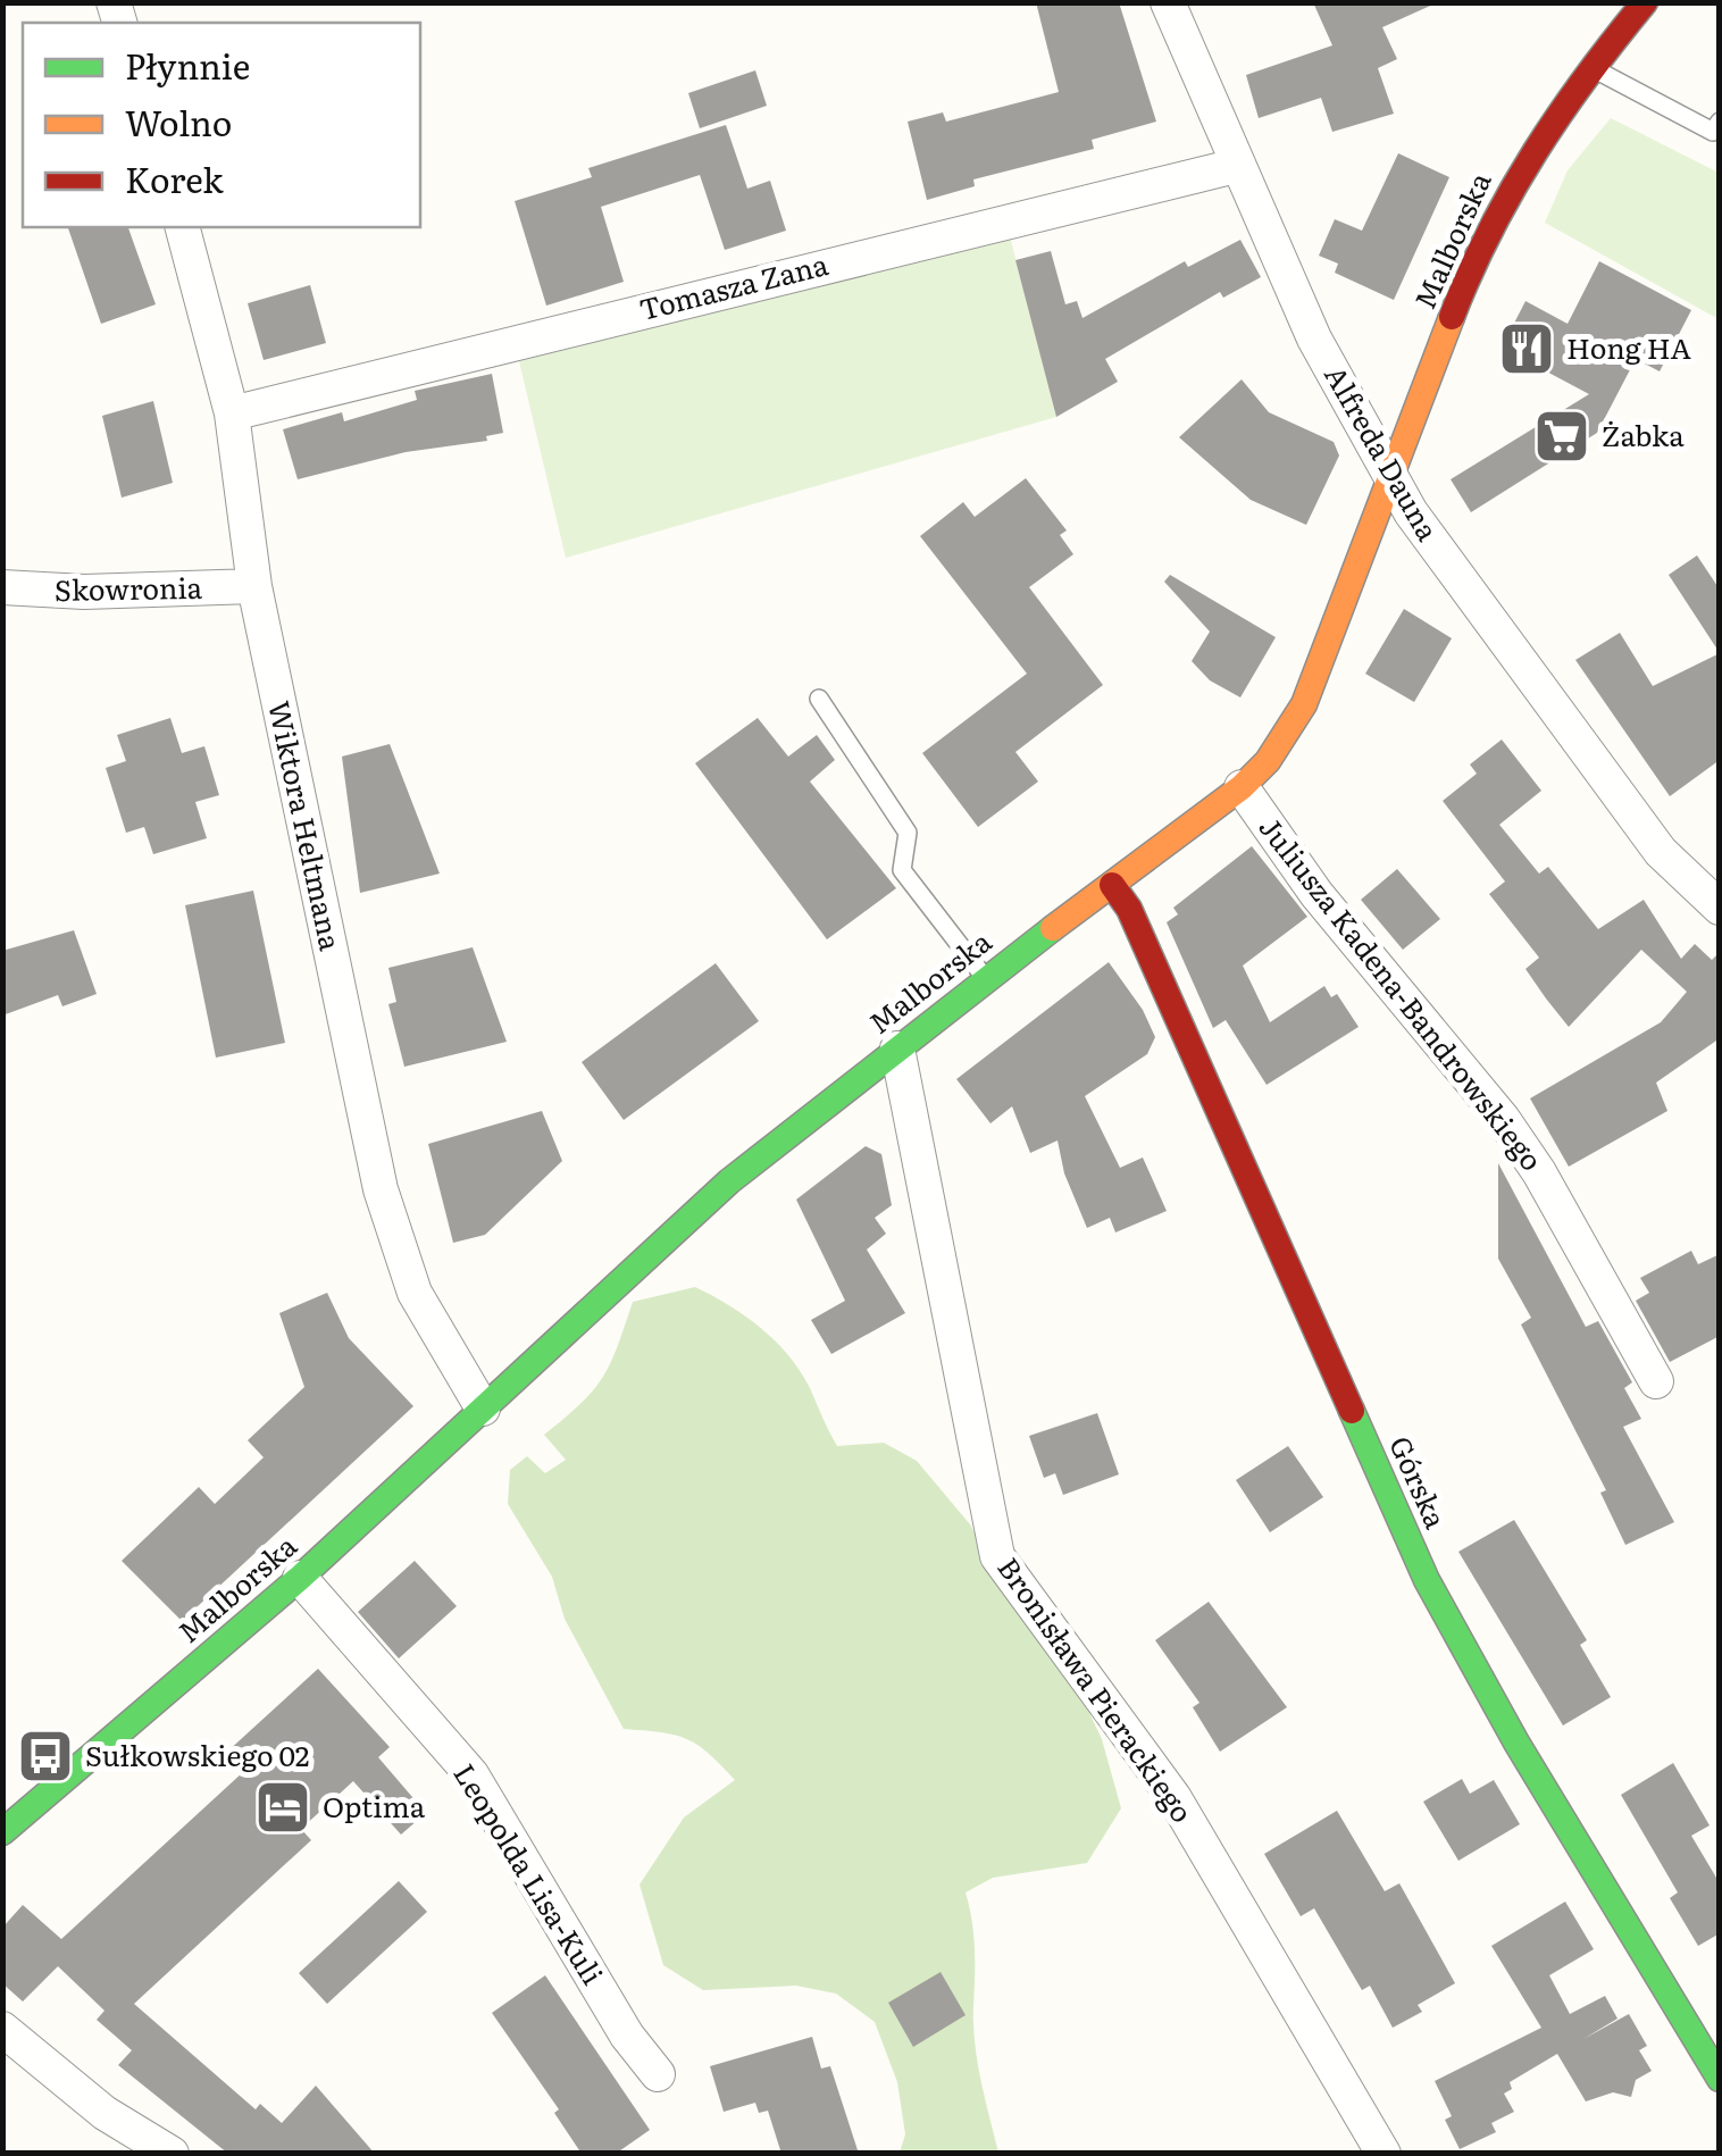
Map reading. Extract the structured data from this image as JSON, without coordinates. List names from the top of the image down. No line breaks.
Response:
{"streets":{"street":["Malborska","Tomasza Zana","Alfreda Dauna","Skowronia","Wiktora Heltmana","Juliusza Kadena-Bandrowskiego","Górska","Bronisława Pierackiego","Leopolda Lisa-Kuli"]},"crossings":[["Malborska","Alfreda Dauna"],["Malborska","Wiktora Heltmana"],["Malborska","Juliusza Kadena-Bandrowskiego"],["Malborska","Górska"],["Malborska","Bronisława Pierackiego"],["Malborska","Leopolda Lisa-Kuli"],["Tomasza Zana","Alfreda Dauna"],["Tomasza Zana","Wiktora Heltmana"],["Skowronia","Wiktora Heltmana"]],"places":{"restaurant":["Hong HA"],"supermarket":["Żabka"],"bus stop":["Sułkowskiego 02"],"hotel":["Optima"]},"legend":["Płynnie","Wolno","Korek"]}
